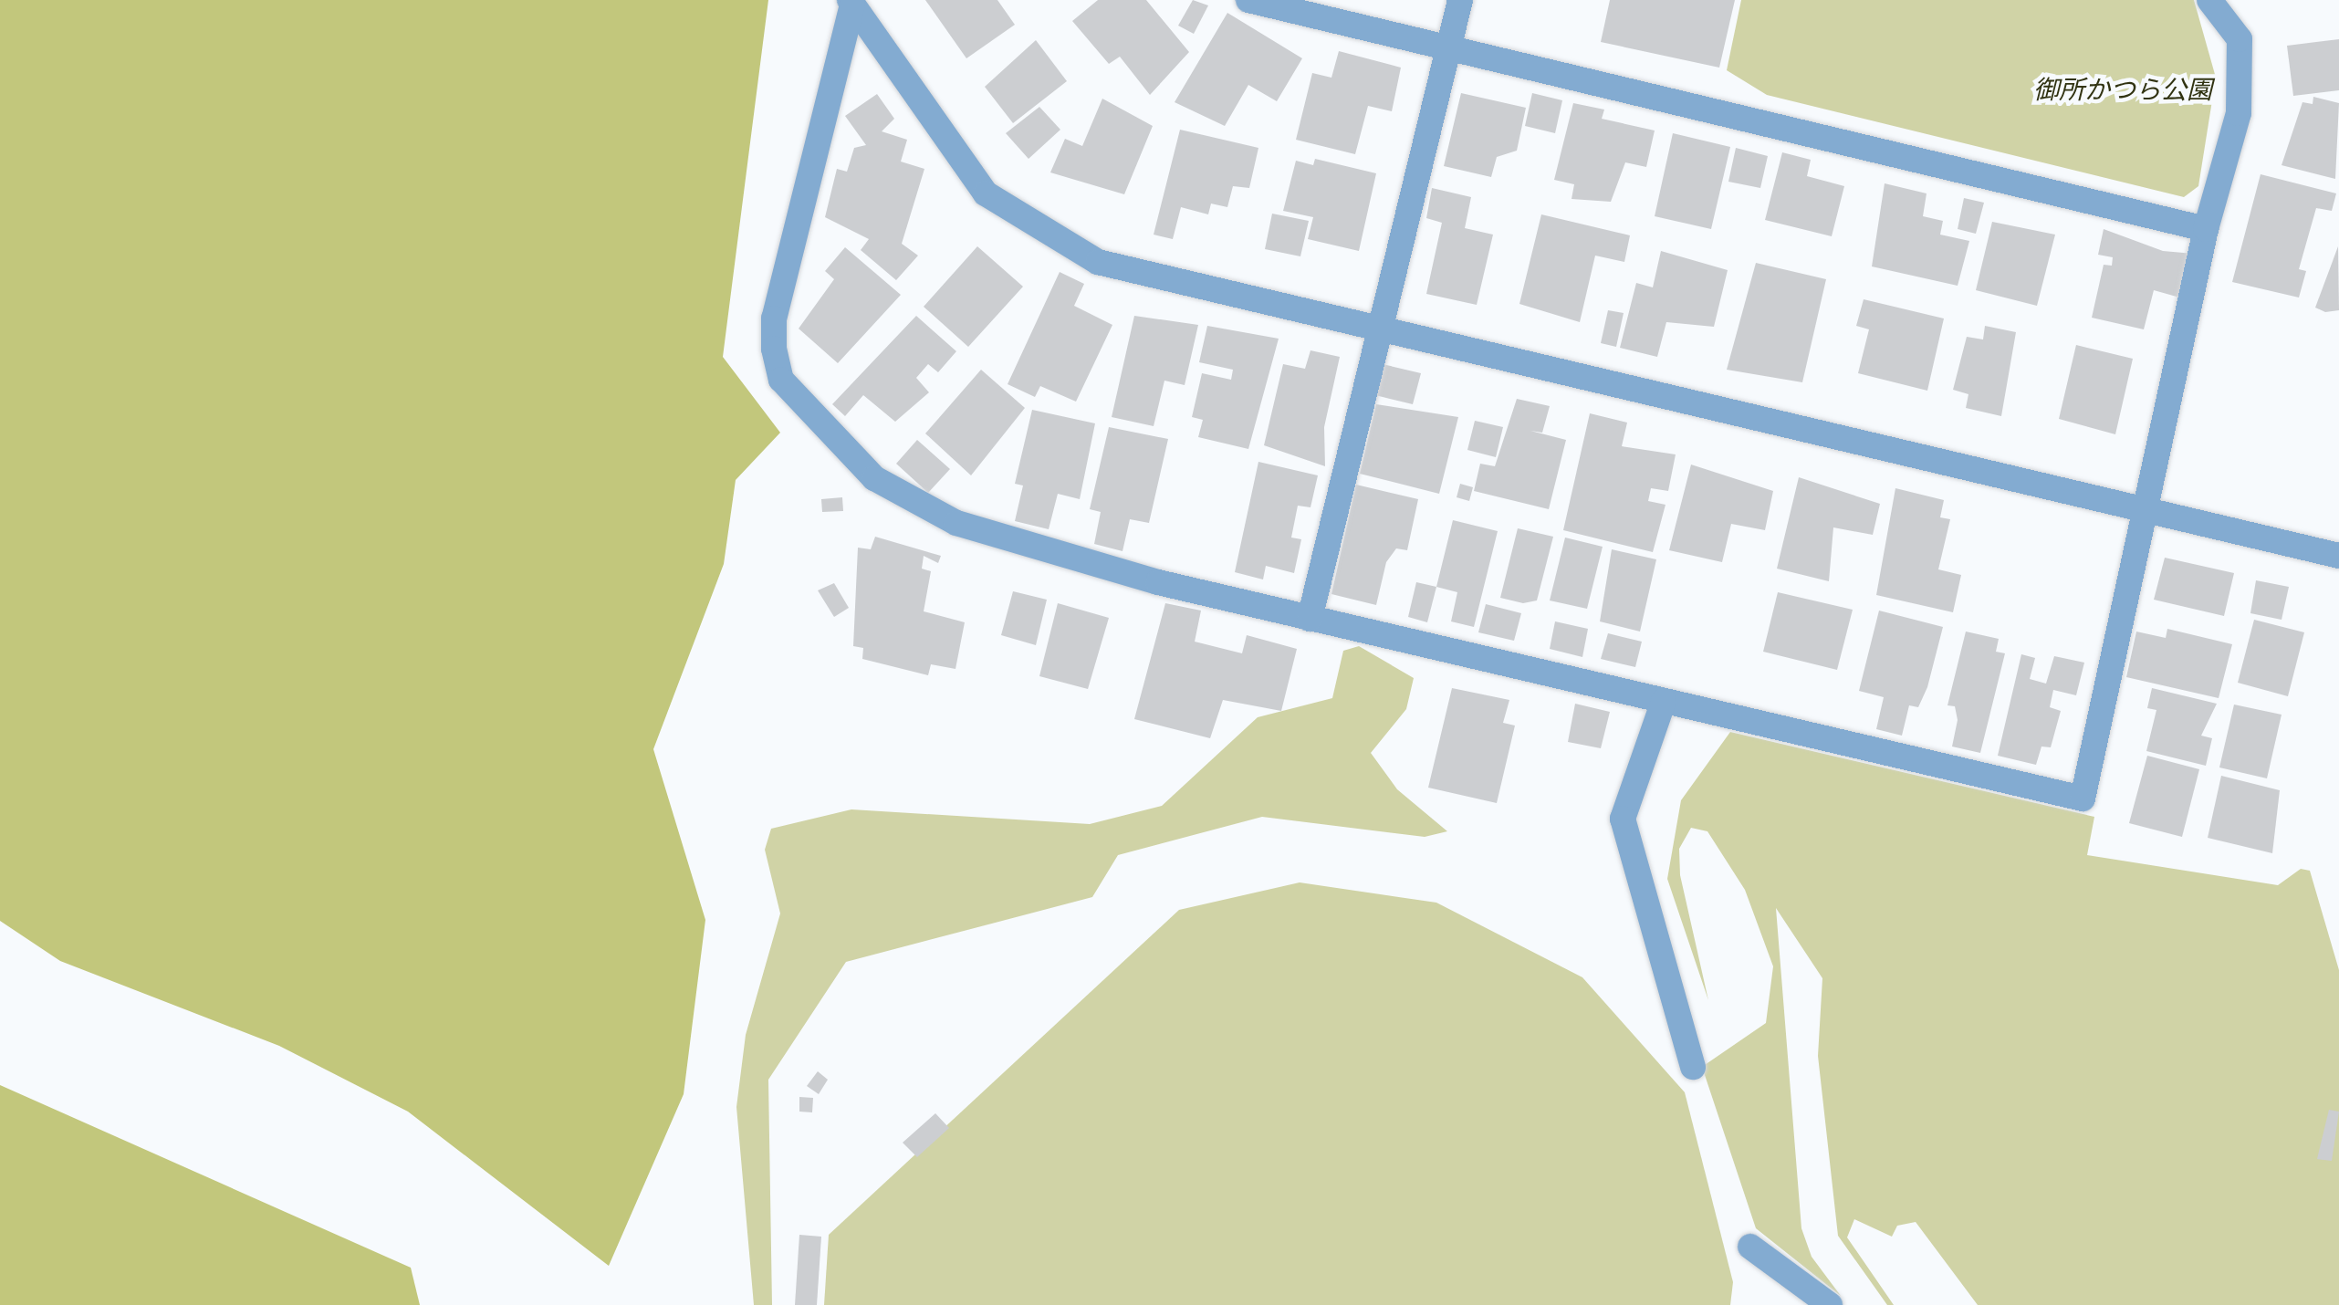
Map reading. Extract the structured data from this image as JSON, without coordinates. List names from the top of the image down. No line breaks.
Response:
{"parks":["御所かつら公園"]}
